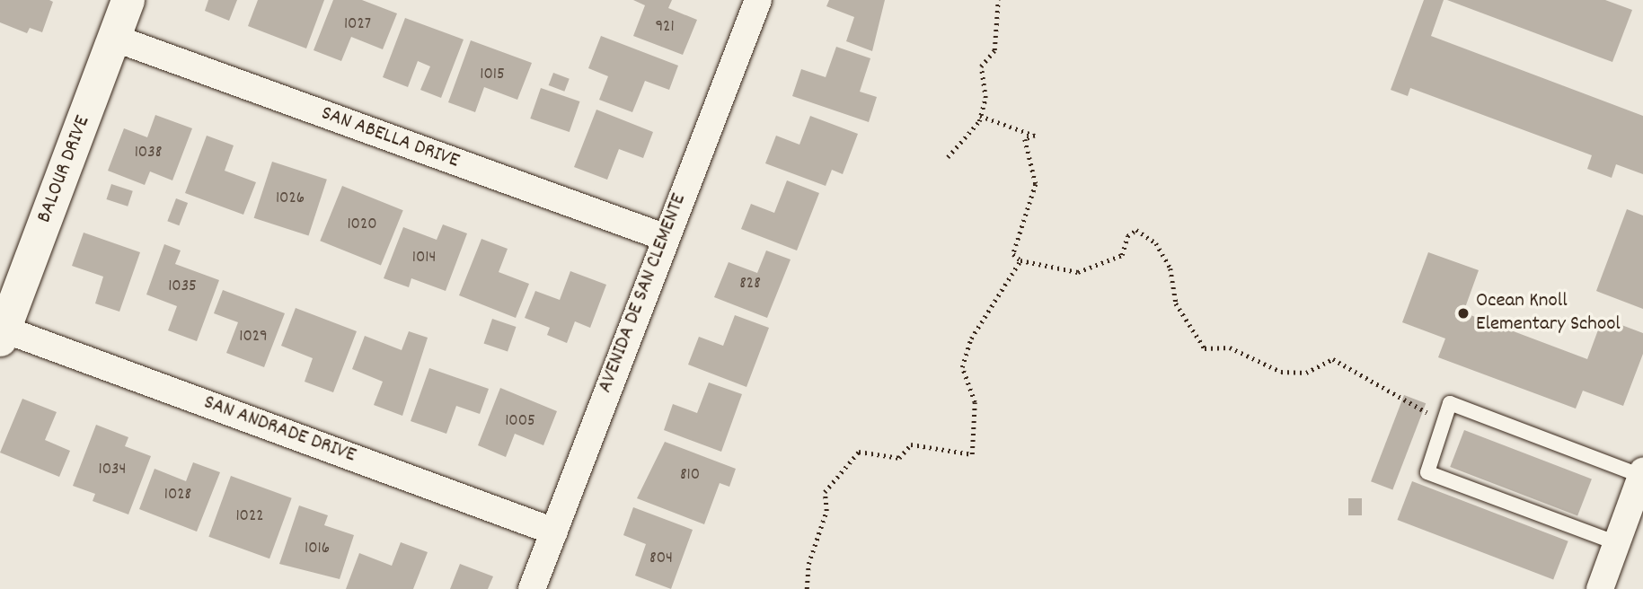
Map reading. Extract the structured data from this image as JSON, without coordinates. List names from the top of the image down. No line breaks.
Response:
{"streets":{"street":["SAN ABELLA DRIVE","BALOUR DRIVE","AVENIDA DE SAN CLEMENTE","SAN ANDRADE DRIVE"]},"crossings":[["SAN ABELLA DRIVE","BALOUR DRIVE"],["SAN ABELLA DRIVE","AVENIDA DE SAN CLEMENTE"],["BALOUR DRIVE","SAN ANDRADE DRIVE"],["AVENIDA DE SAN CLEMENTE","SAN ANDRADE DRIVE"]],"places":["Ocean Knoll Elementary School"],"house_numbers":["1027","921","1015","1038","1026","1020","1014","828","1035","1029","1005","1034","810","1028","1022","1016","804"]}
